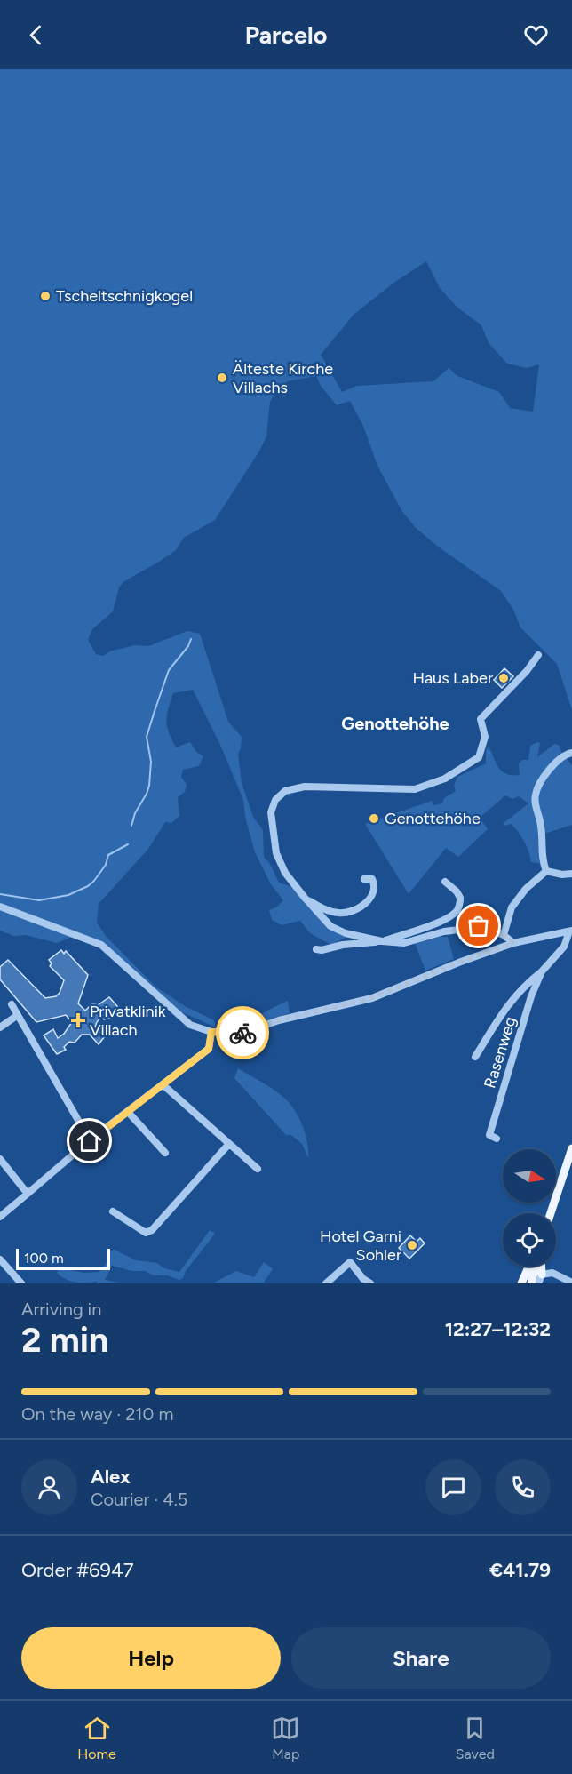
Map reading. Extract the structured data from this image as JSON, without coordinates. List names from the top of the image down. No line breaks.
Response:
{"streets":{"street":["Rasenweg"]},"districts":["Genottehöhe"],"places":{"other":["Tscheltschnigkogel","Älteste Kirche Villachs","Haus Laber","Genottehöhe","Hotel Garni Sohler"],"health":["Privatklinik Villach"]},"scale_bar":"100 m","north":"right","page":{"header":"Parcelo","scale":"100 m","heading":["2 min","Arriving in","12:27–12:32"],"panel":["Alex","Courier · 4.5","Order #6947","€41.79"],"bar":"On the way · 210 m","buttons":["Help","Share"],"tabs":["Home","Map","Saved"]}}
